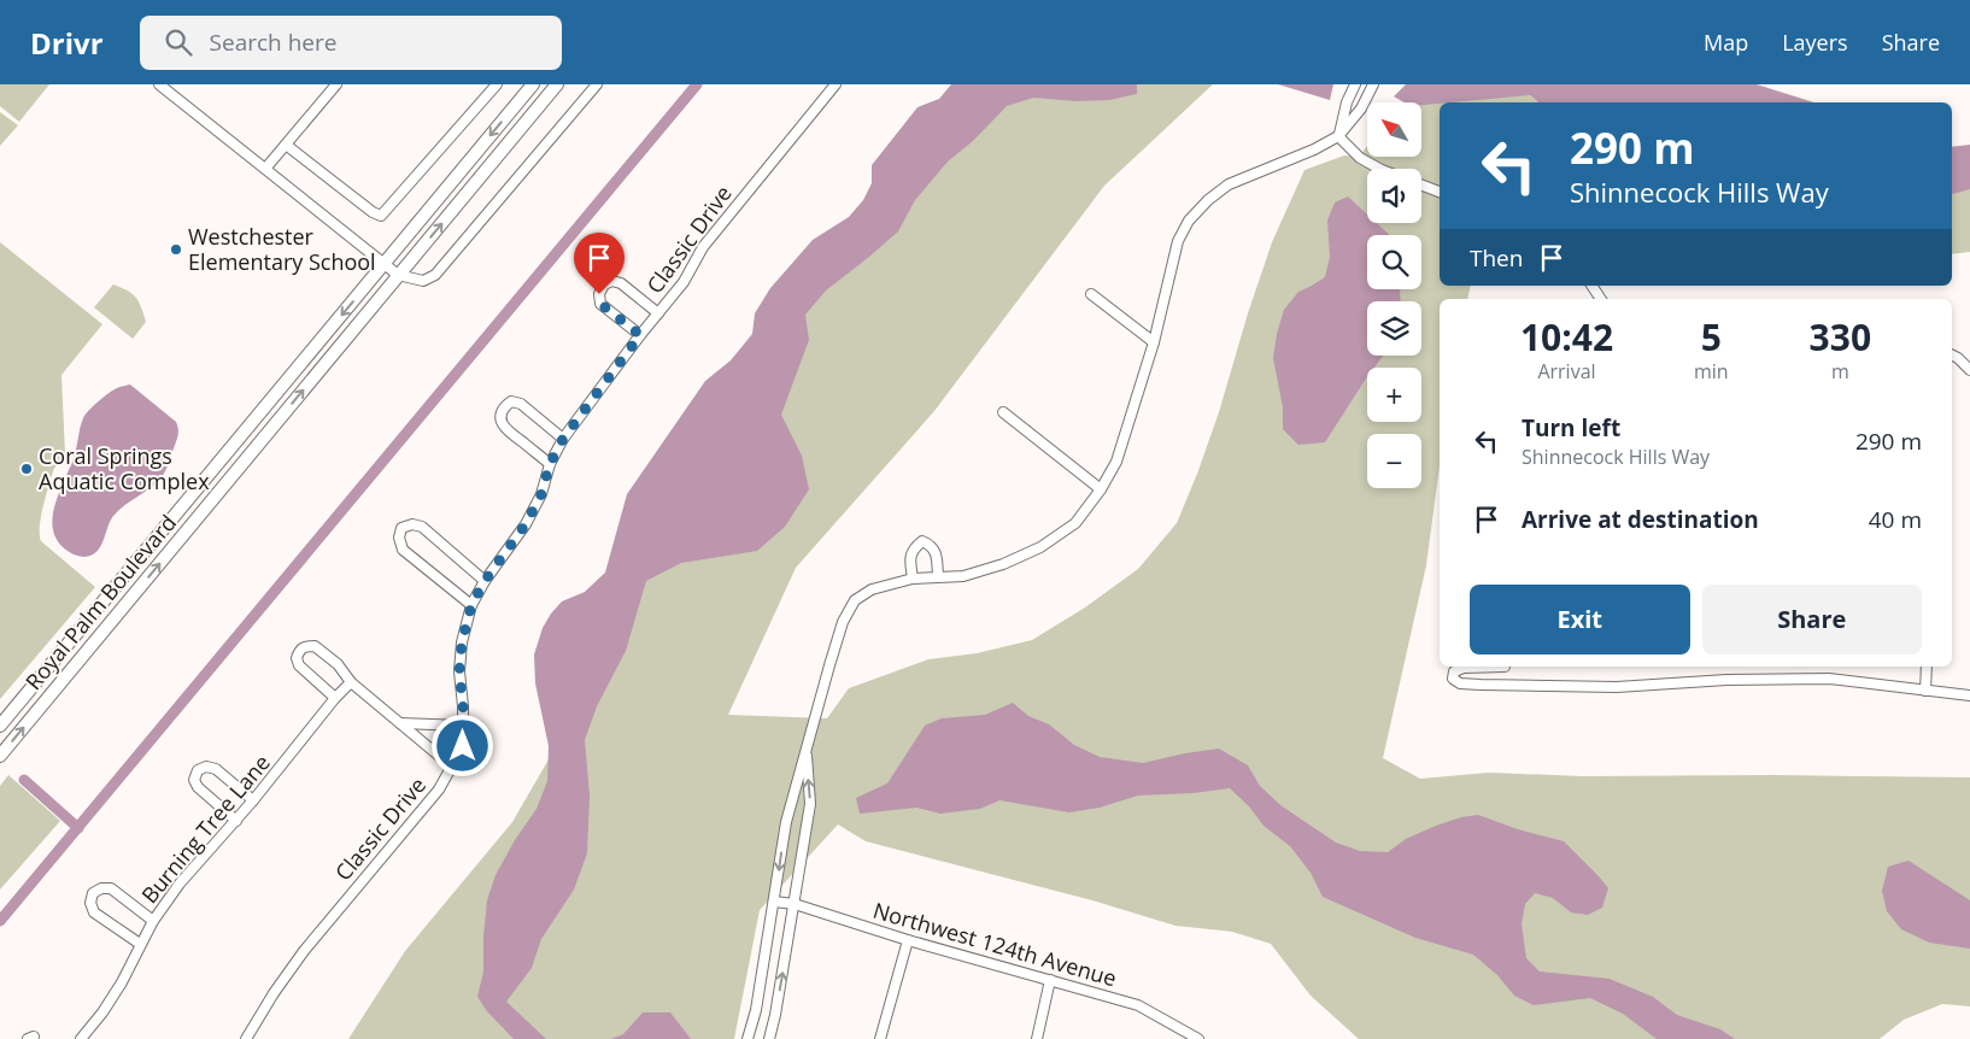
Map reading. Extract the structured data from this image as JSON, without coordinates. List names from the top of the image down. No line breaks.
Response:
{"streets":{"street":["Classic Drive","Royal Palm Boulevard","Burning Tree Lane","Northwest 124th Avenue"]},"places":["Westchester Elementary School","Coral Springs Aquatic Complex"],"north":"top left","page":{"header":"Drivr","search":"Search here","nav":["Map","Layers","Share"],"map_buttons":["+","−"],"turn":["290 m","Shinnecock Hills Way"],"then":"Then","eta":["10:42","Arrival","5","min","330","m"],"list":[{"name":"Turn left","note":"Shinnecock Hills Way","value":"290 m"},{"name":"Arrive at destination","value":"40 m"}],"buttons":["Exit","Share"]}}
